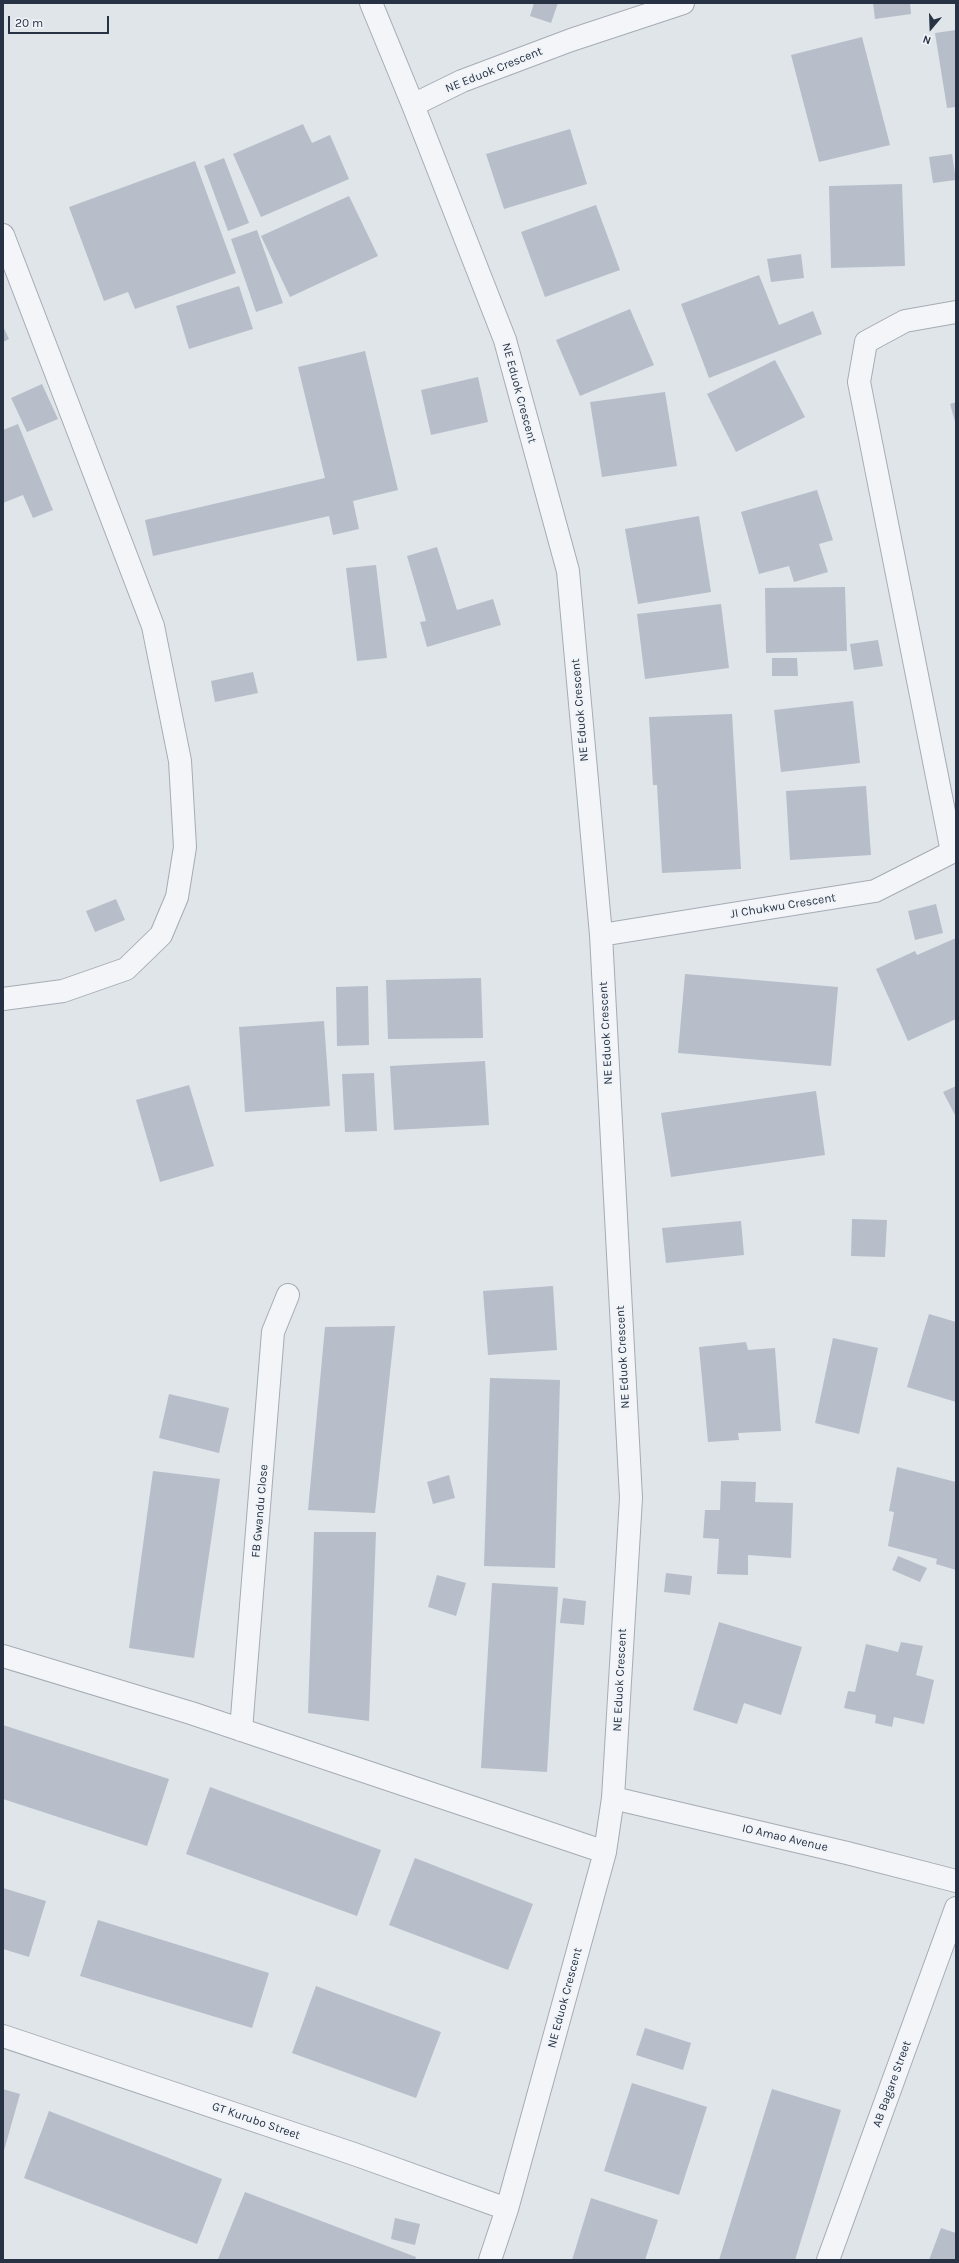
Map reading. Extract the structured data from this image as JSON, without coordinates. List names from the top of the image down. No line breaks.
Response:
{"streets":{"street":["NE Eduok Crescent","JI Chukwu Crescent","FB Gwandu Close","IO Amao Avenue","AB Bagare Street","GT Kurubo Street"]},"crossings":[["NE Eduok Crescent","JI Chukwu Crescent"],["NE Eduok Crescent","IO Amao Avenue"],["NE Eduok Crescent","GT Kurubo Street"]],"scale_bar":"20 m","north":"bottom"}
